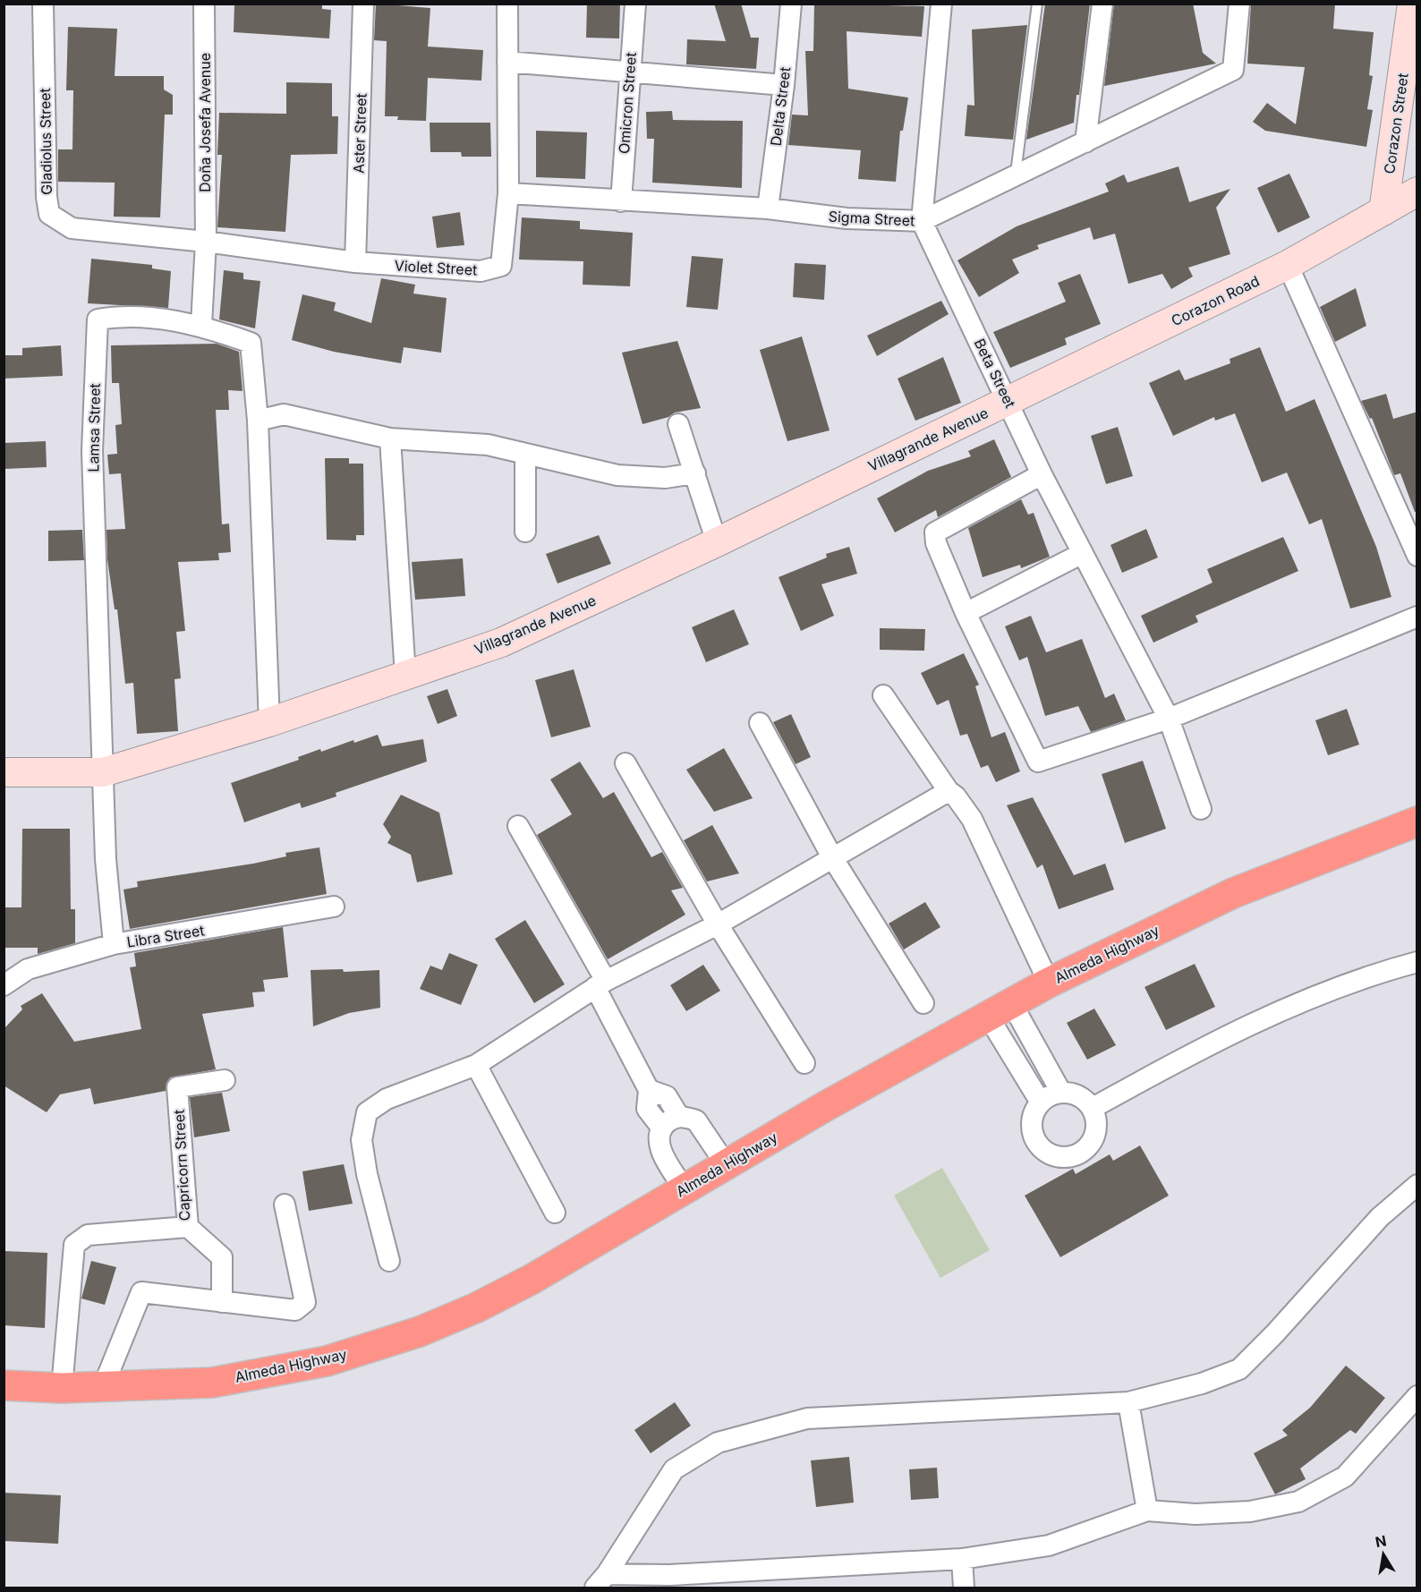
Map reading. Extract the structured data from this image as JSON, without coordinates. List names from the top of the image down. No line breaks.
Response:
{"streets":{"highway":["Almeda Highway"],"street":["Omicron Street","Delta Street","Doña Josefa Avenue","Corazon Street","Aster Street","Gladiolus Street","Sigma Street","Violet Street","Corazon Road","Beta Street","Lamsa Street","Villagrande Avenue","Libra Street","Capricorn Street"]},"crossings":[["Omicron Street","Sigma Street"],["Delta Street","Sigma Street"],["Doña Josefa Avenue","Gladiolus Street"],["Doña Josefa Avenue","Violet Street"],["Doña Josefa Avenue","Lamsa Street"],["Corazon Street","Corazon Road"],["Aster Street","Violet Street"],["Gladiolus Street","Violet Street"],["Sigma Street","Violet Street"],["Sigma Street","Beta Street"],["Corazon Road","Beta Street"],["Corazon Road","Villagrande Avenue"],["Beta Street","Villagrande Avenue"],["Lamsa Street","Villagrande Avenue"],["Almeda Highway","Capricorn Street"]],"north":"top"}
